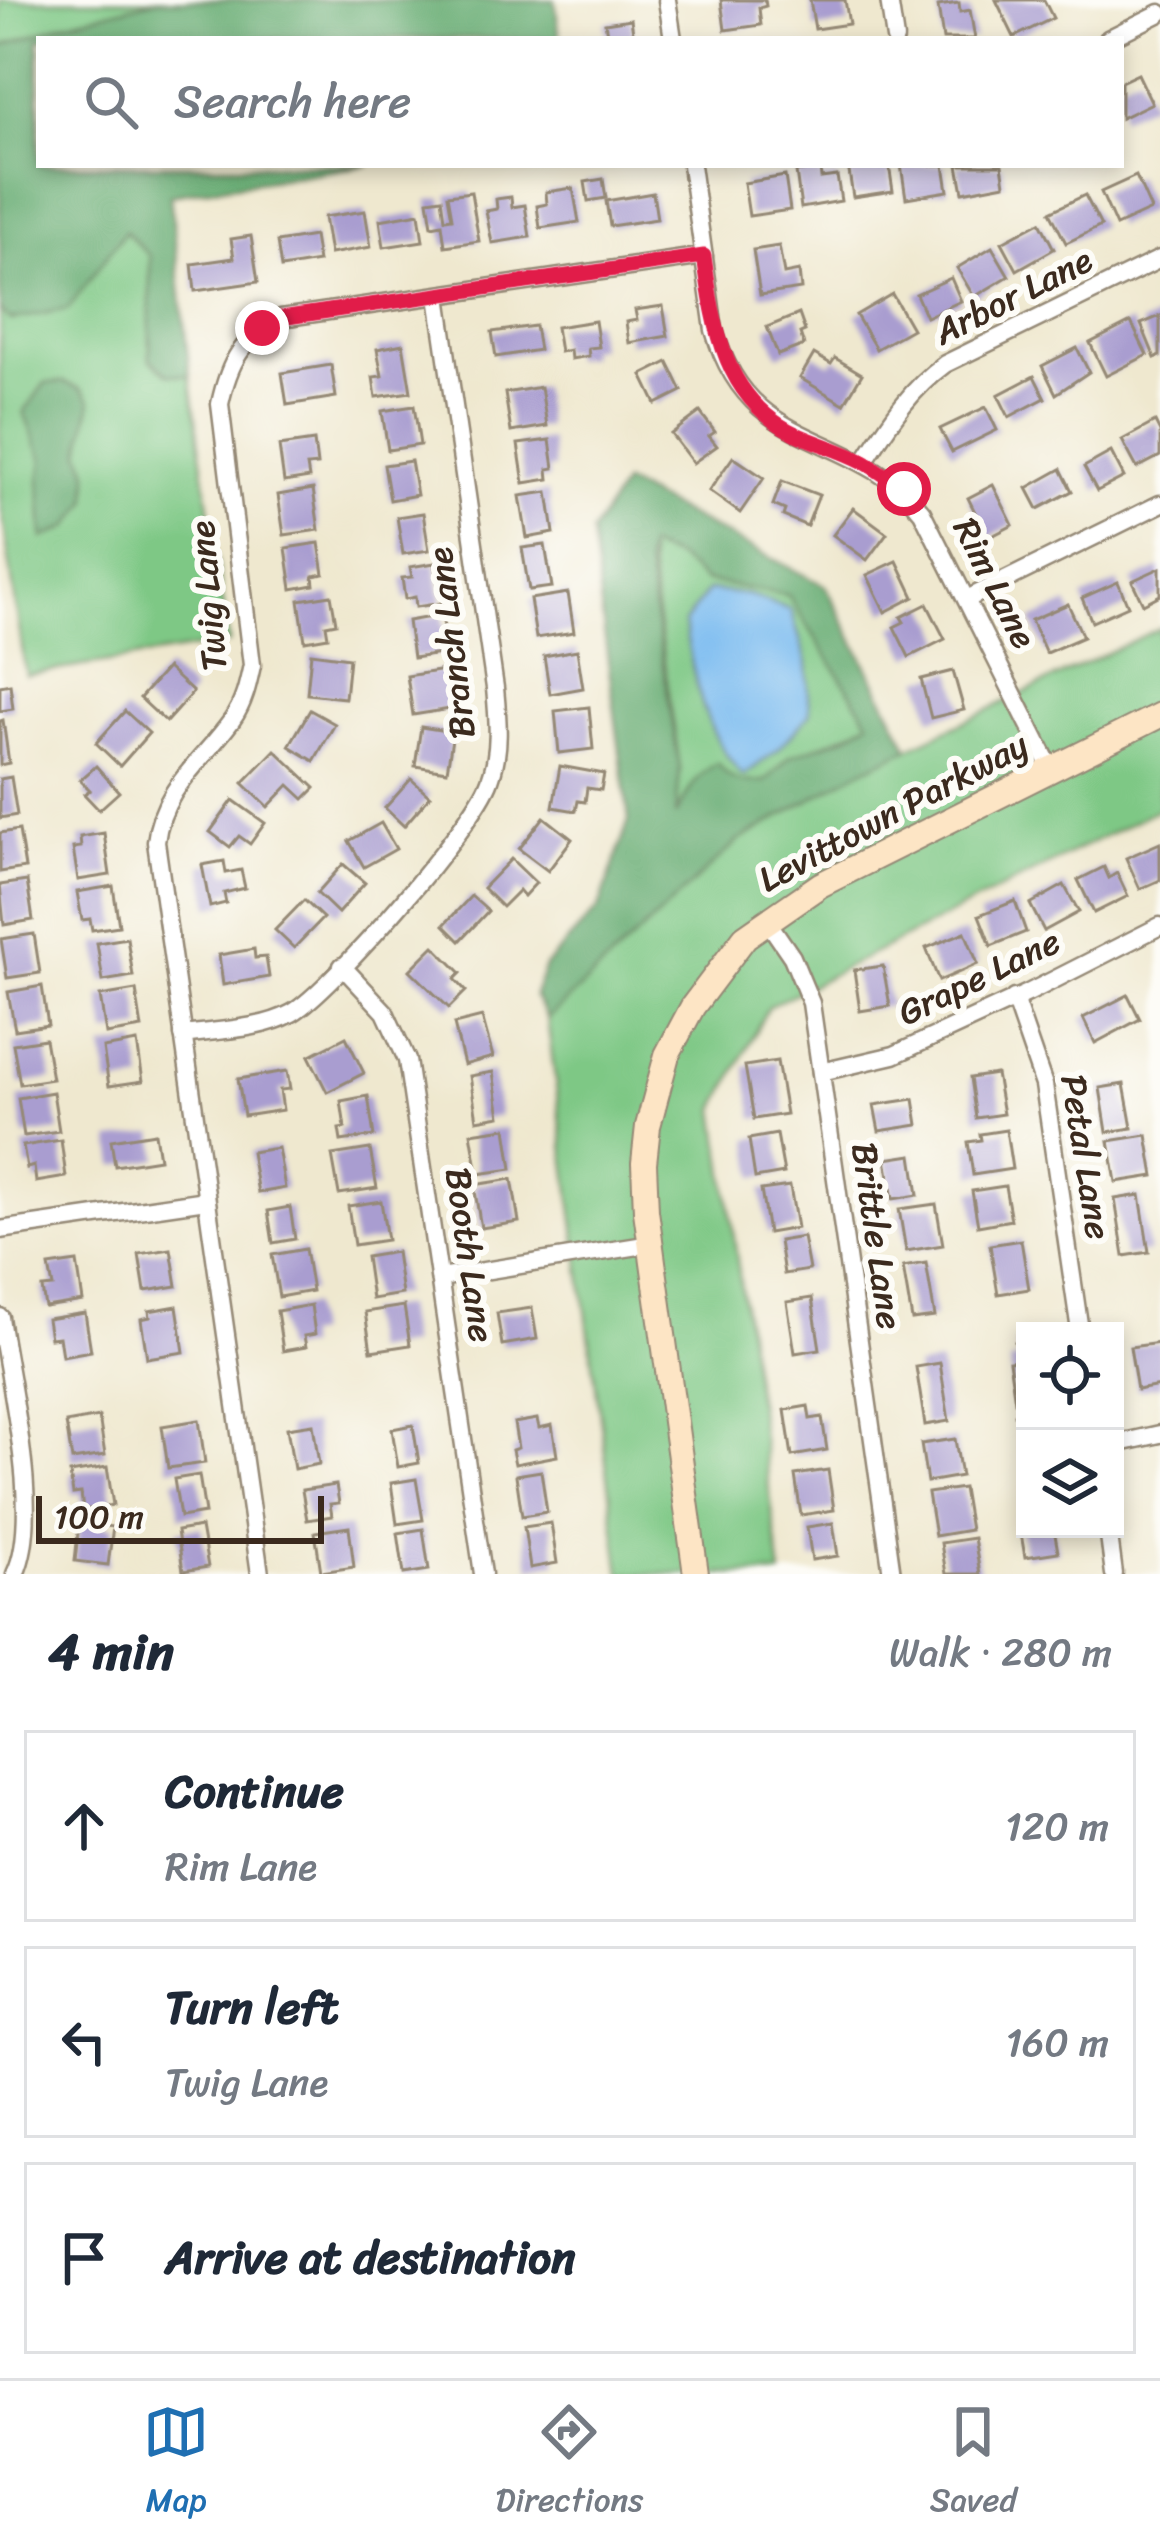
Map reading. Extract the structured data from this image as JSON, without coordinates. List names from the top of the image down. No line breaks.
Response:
{"streets":{"street":["Arbor Lane","Rim Lane","Twig Lane","Branch Lane","Levittown Parkway","Grape Lane","Petal Lane","Brittle Lane","Booth Lane"]},"crossings":[["Arbor Lane","Rim Lane"],["Rim Lane","Twig Lane"],["Rim Lane","Levittown Parkway"],["Twig Lane","Branch Lane"],["Branch Lane","Booth Lane"],["Levittown Parkway","Brittle Lane"],["Grape Lane","Petal Lane"],["Grape Lane","Brittle Lane"]],"scale_bar":"100 m","page":{"search":"Search here","scale":"100 m","heading":["4 min","Walk · 280 m"],"list":[["Continue","Rim Lane","120 m"],["Turn left","Twig Lane","160 m"],"Arrive at destination"],"nav":["Map","Directions","Saved"]}}
